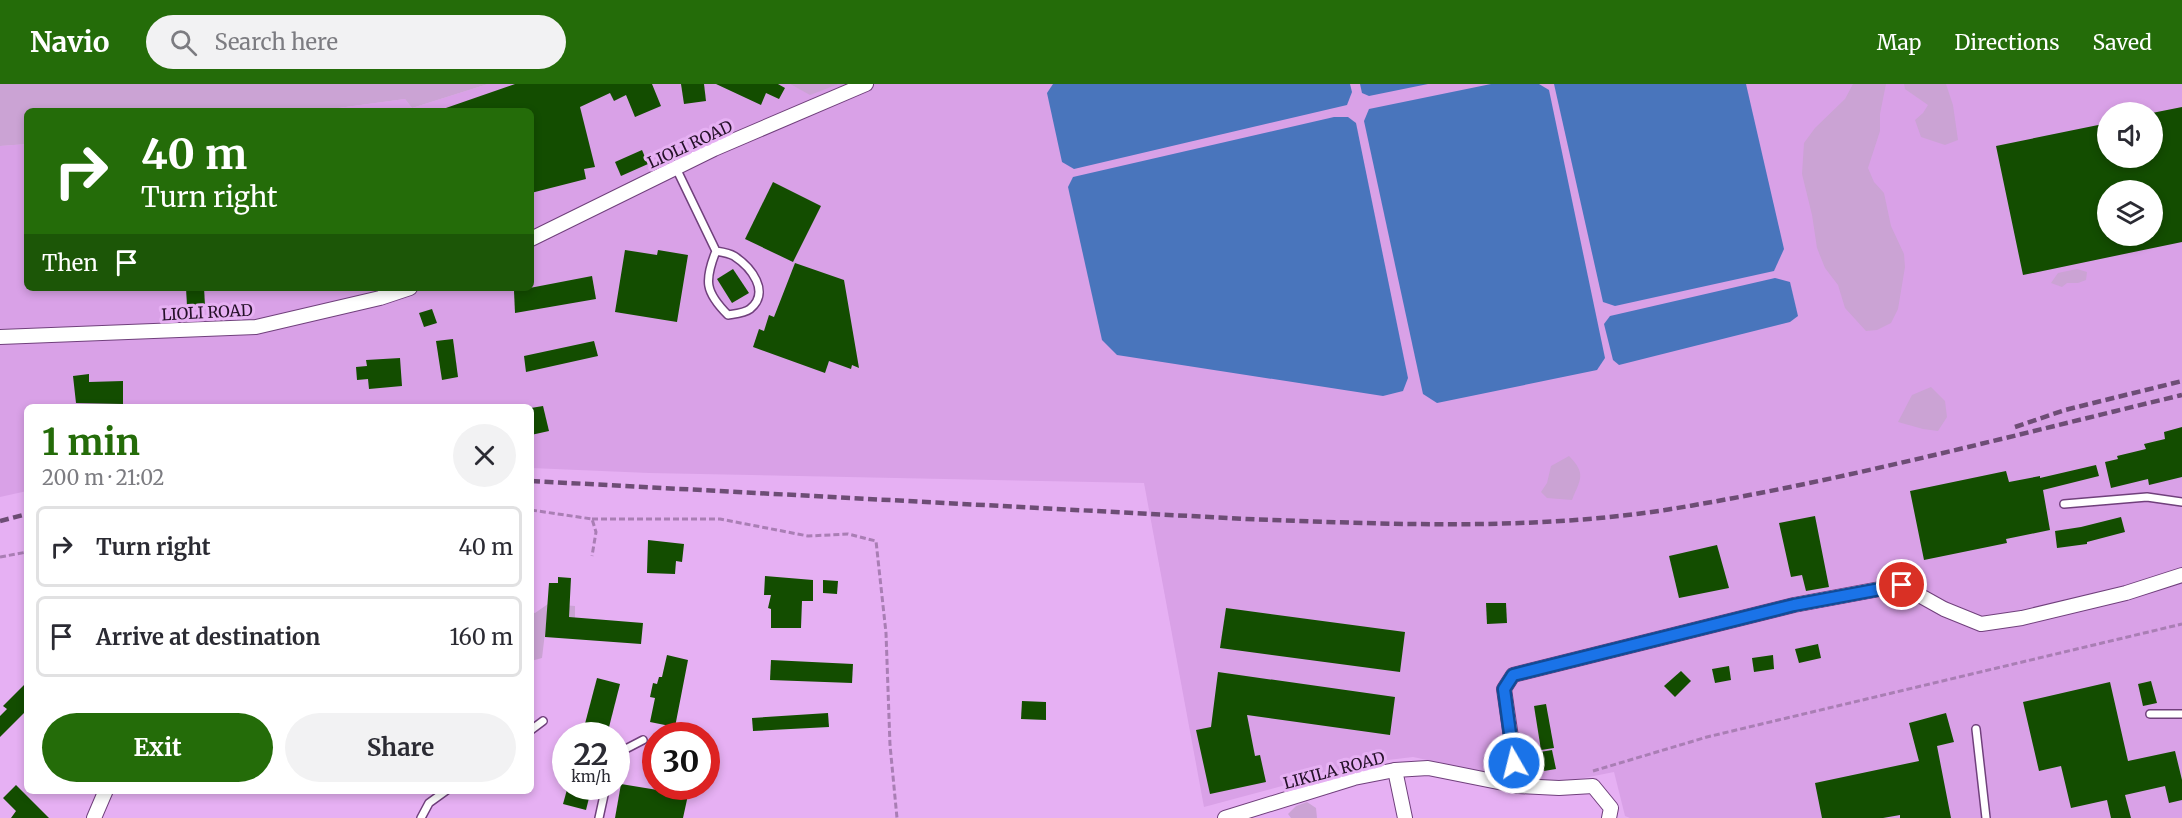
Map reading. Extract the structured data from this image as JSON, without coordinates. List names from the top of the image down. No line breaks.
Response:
{"streets":{"street":["LIOLI ROAD","LIKILA ROAD"]},"page":{"header":"Navio","search":"Search here","nav":["Map","Directions","Saved"],"turn":["40 m","Turn right"],"then":"Then","heading":["1 min","200 m · 21:02"],"list":[{"name":"Turn right","value":"40 m"},{"name":"Arrive at destination","value":"160 m"}],"buttons":["Exit","Share"],"speed":"22 km/h","limit":"30"}}
